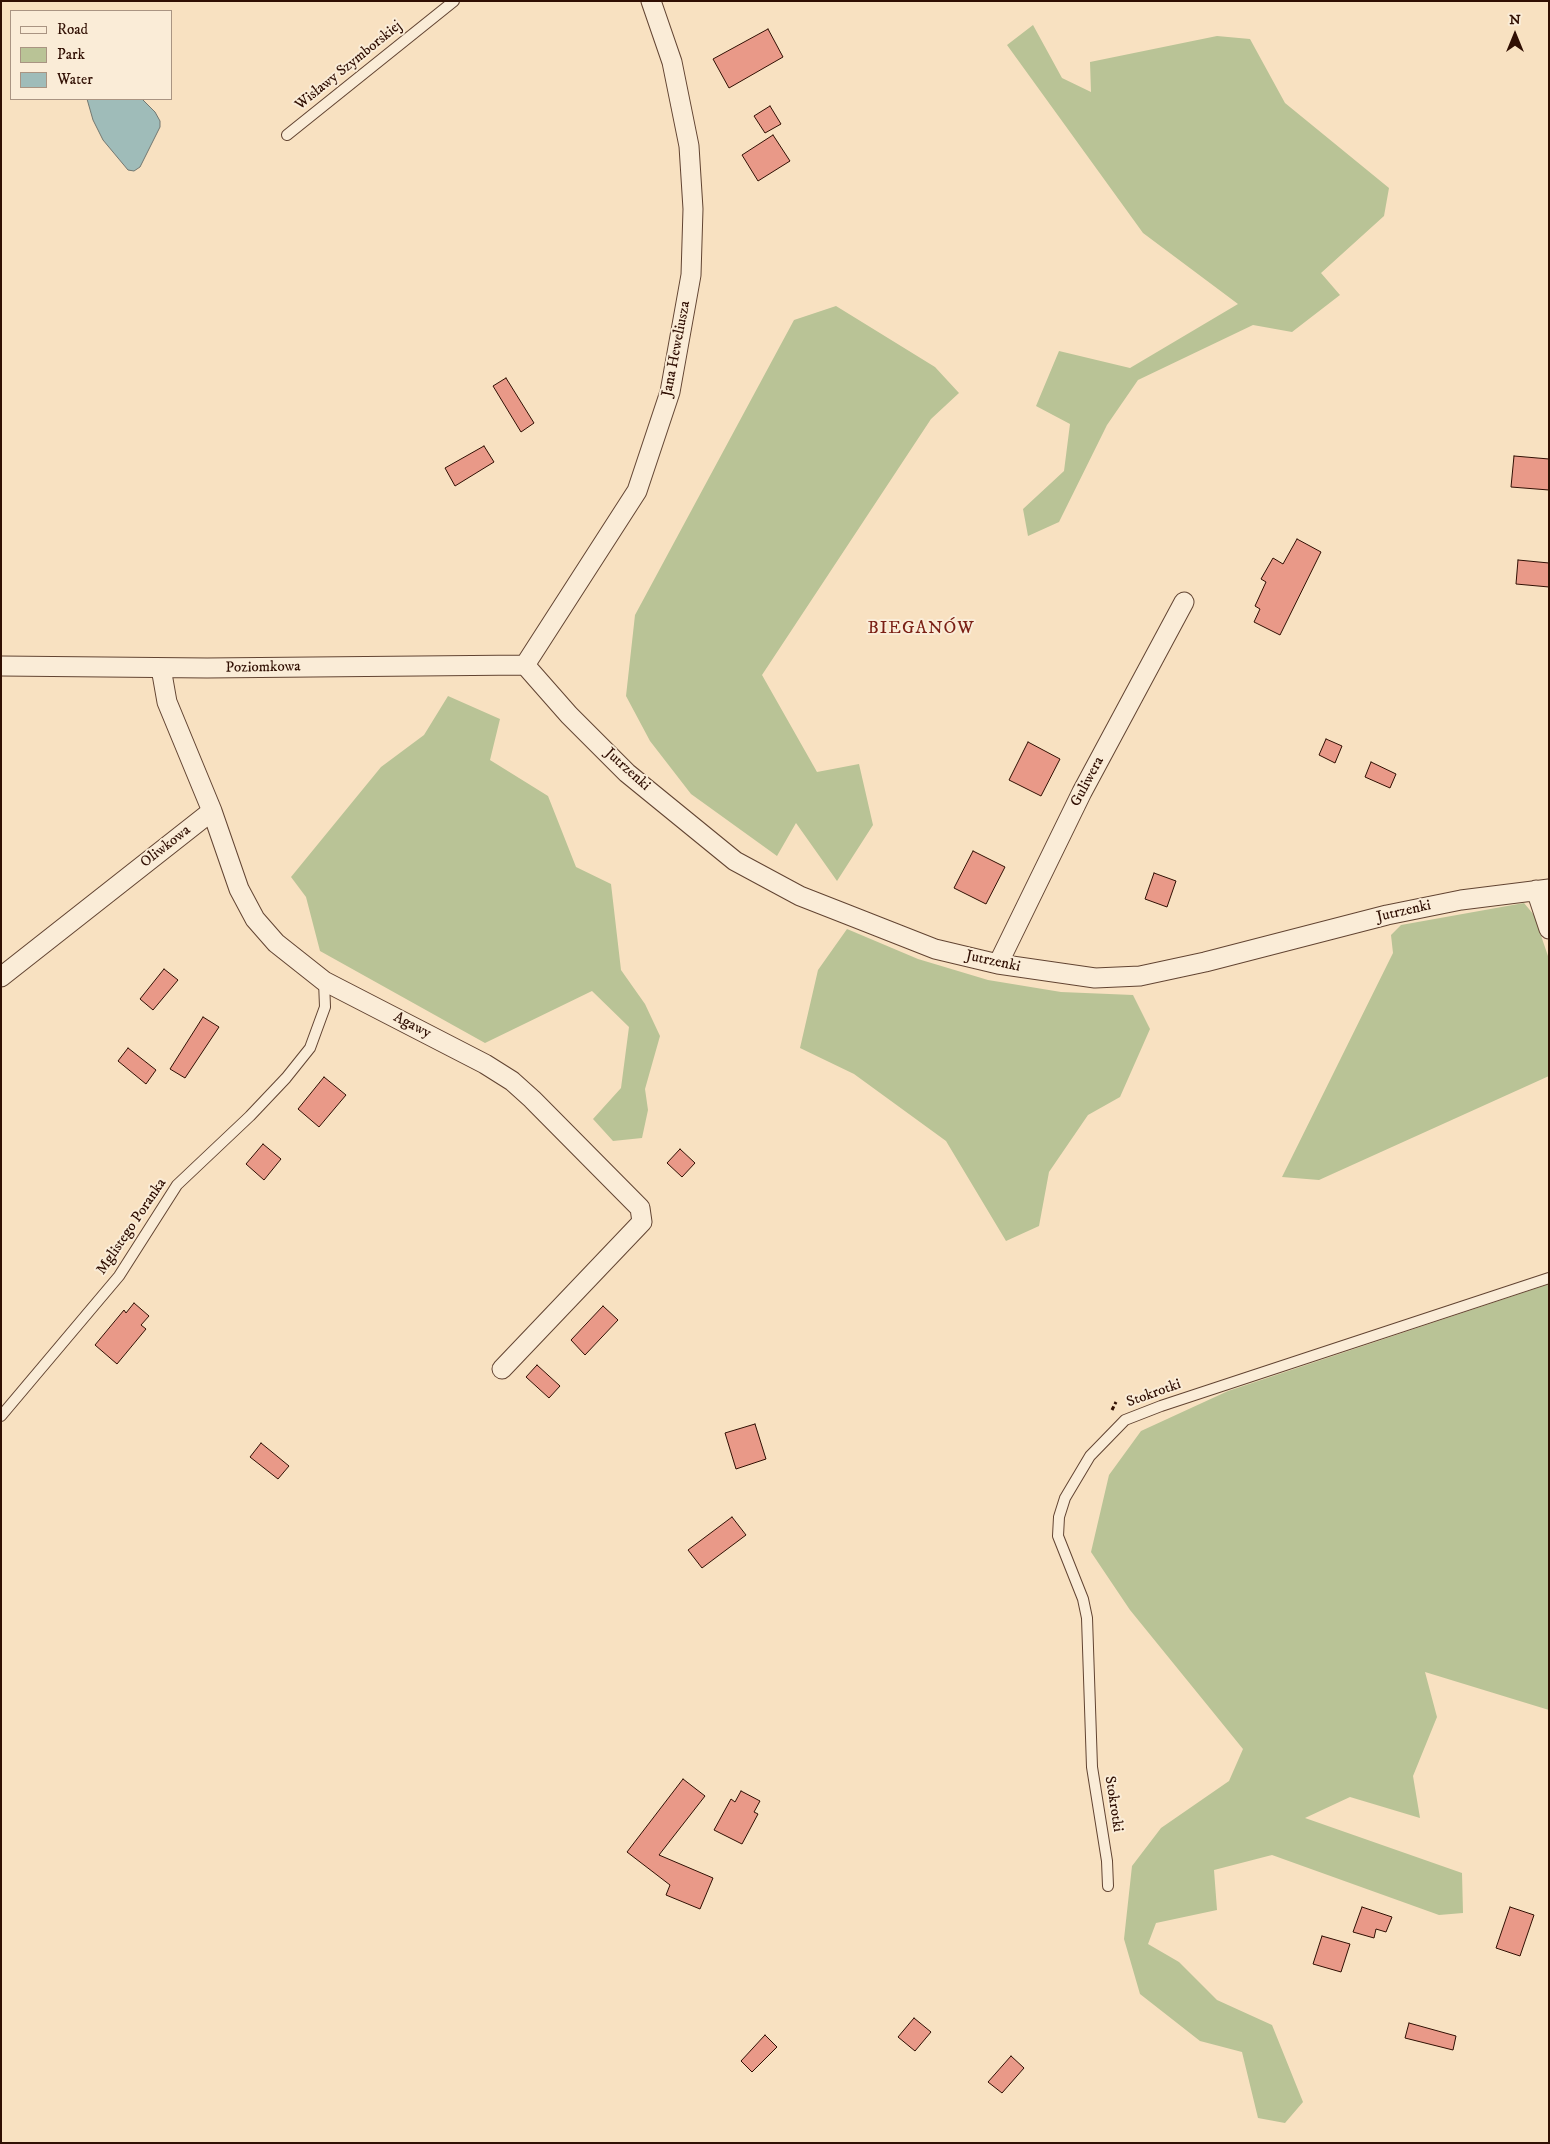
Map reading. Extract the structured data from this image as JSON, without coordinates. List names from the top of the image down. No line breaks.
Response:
{"streets":{"street":["Jana Heweliusza","Poziomkowa","Jutrzenki","Guliwera","Oliwkowa","Agawy"],"lane":["Wisławy Szymborskiej","Mglistego Poranka","Stokrotki"]},"crossings":[["Jana Heweliusza","Poziomkowa"],["Jana Heweliusza","Jutrzenki"],["Poziomkowa","Jutrzenki"],["Jutrzenki","Guliwera"],["Oliwkowa","Agawy"],["Agawy","Mglistego Poranka"]],"districts":["BIEGANÓW"],"legend":["Road","Park","Water"],"north":"top"}
